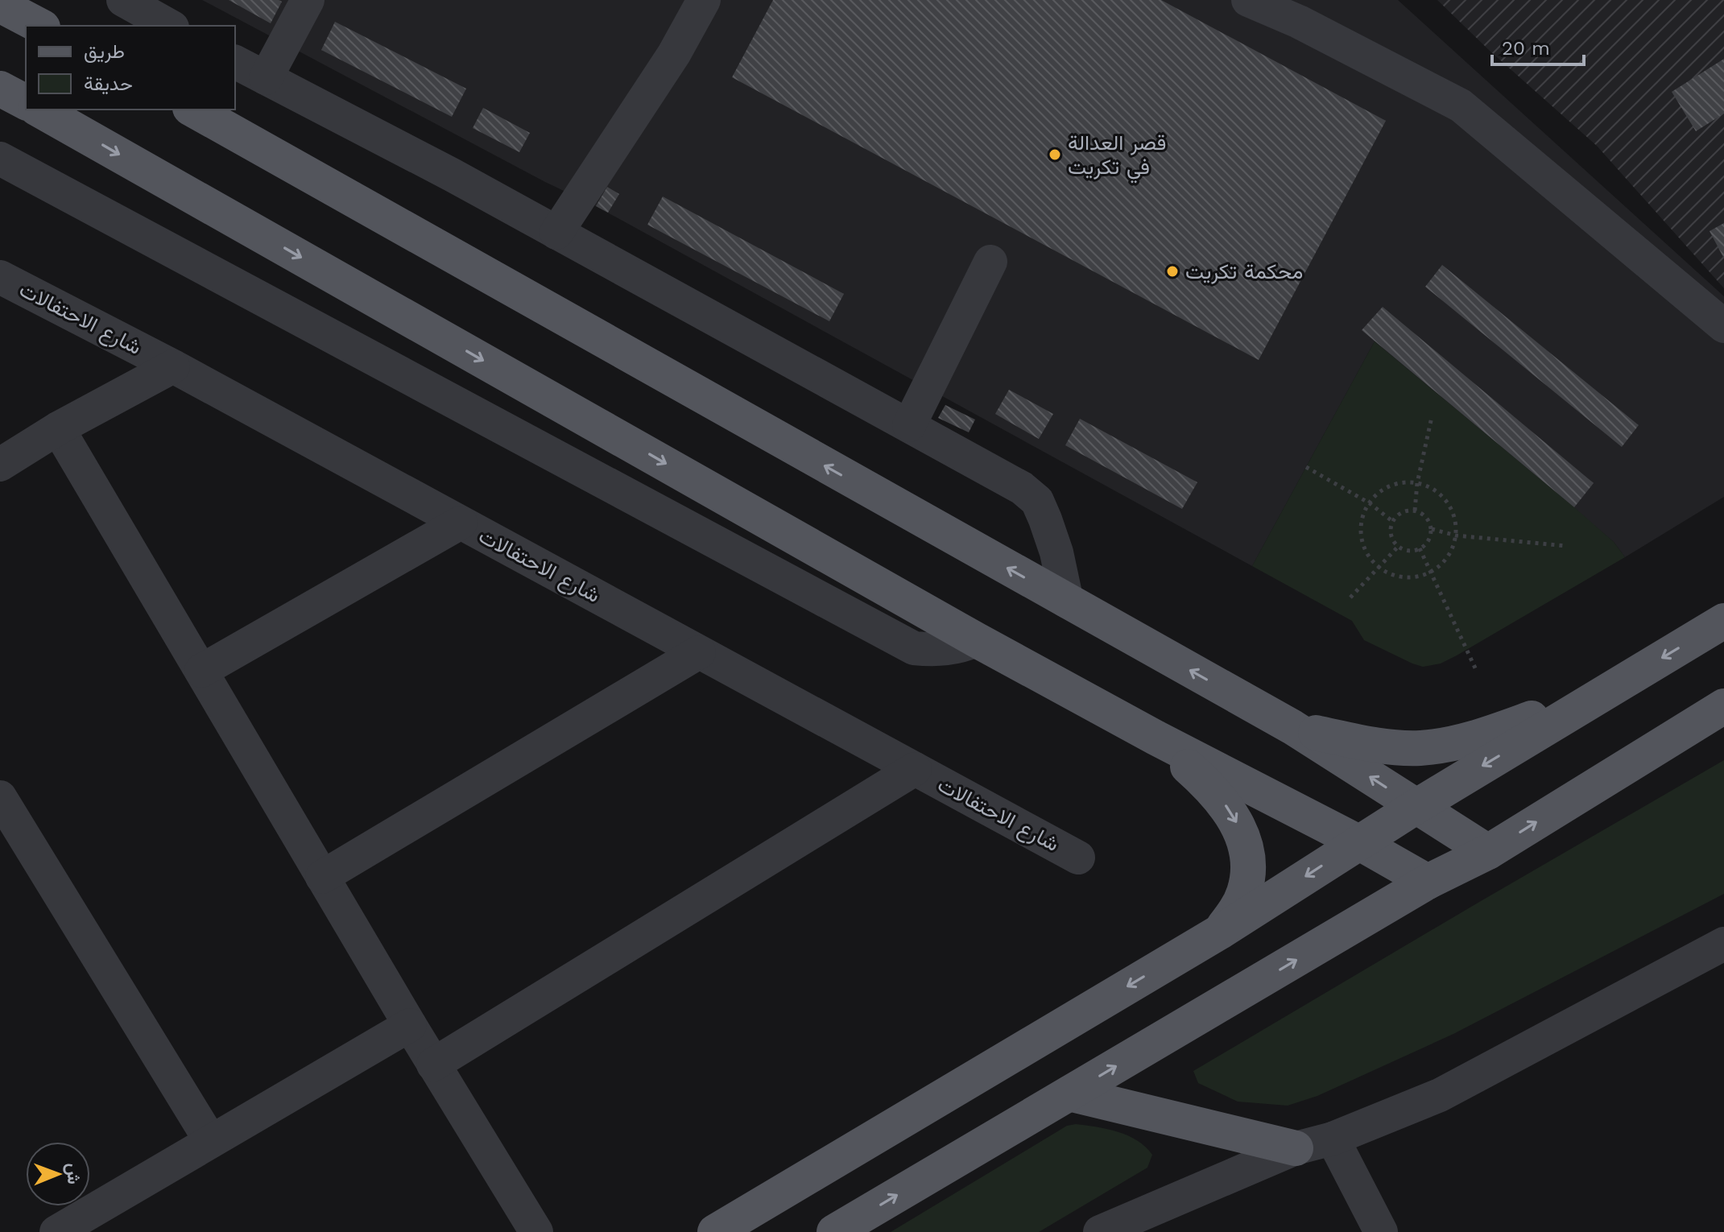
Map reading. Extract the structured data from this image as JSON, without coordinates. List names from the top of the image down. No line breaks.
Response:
{"streets":{"street":["شارع الاحتفالات"]},"places":["قصر العدالة في تكريت","محكمة تكريت"],"legend":["طريق","حديقة"],"scale_bar":"20 m","north":"right"}
